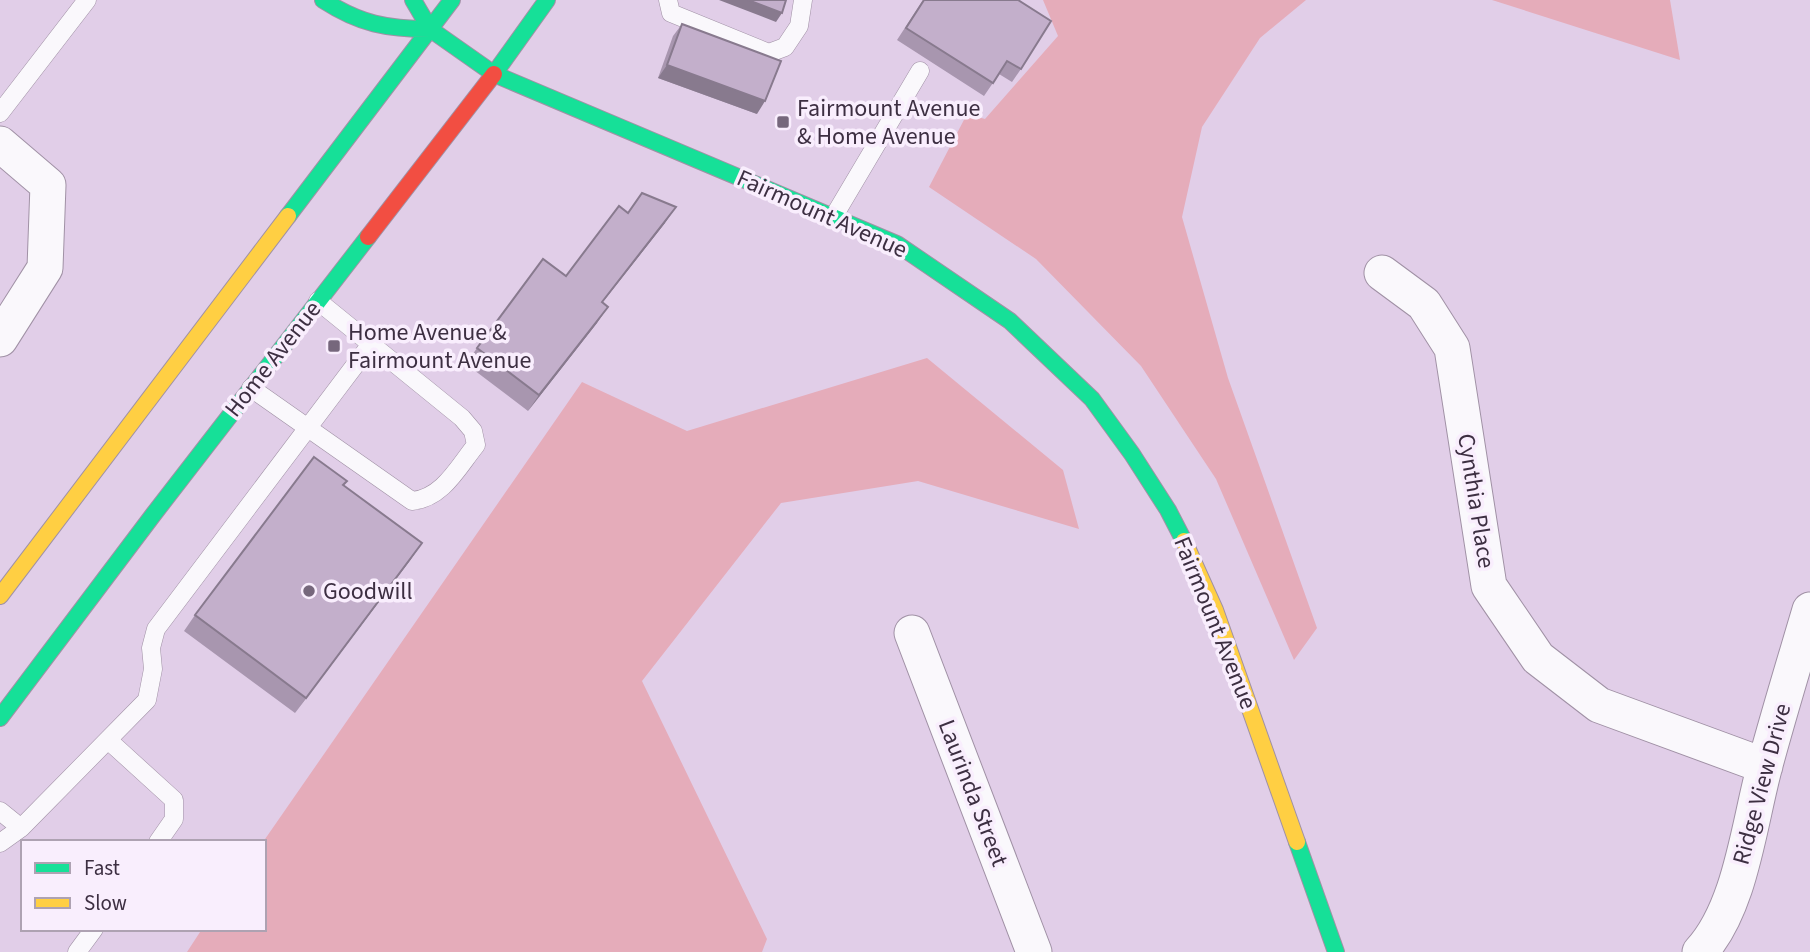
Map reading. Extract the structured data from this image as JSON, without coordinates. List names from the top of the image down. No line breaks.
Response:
{"streets":{"main road":["Fairmount Avenue","Home Avenue"],"street":["Cynthia Place","Ridge View Drive","Laurinda Street"]},"crossings":[["Fairmount Avenue","Home Avenue"],["Cynthia Place","Ridge View Drive"]],"places":{"transit":["Fairmount Avenue & Home Avenue","Home Avenue & Fairmount Avenue"],"other":["Goodwill"]},"legend":["Fast","Slow"]}
